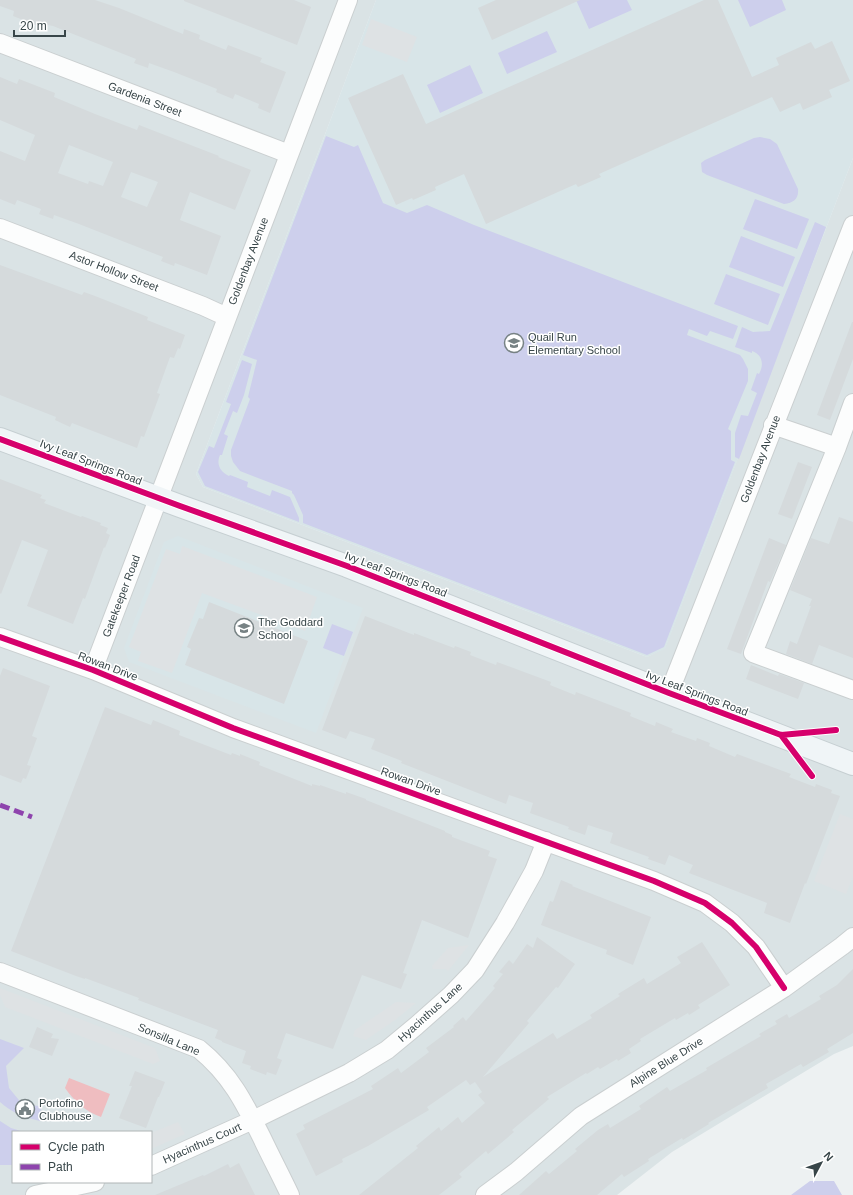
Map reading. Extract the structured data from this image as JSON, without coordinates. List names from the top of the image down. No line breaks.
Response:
{"streets":{"street":["Gardenia Street","Goldenbay Avenue","Astor Hollow Street","Ivy Leaf Springs Road","Gatekeeper Road","Rowan Drive","Hyacinthus Lane","Sonsilla Lane","Alpine Blue Drive","Hyacinthus Court"]},"crossings":[["Gardenia Street","Goldenbay Avenue"],["Goldenbay Avenue","Astor Hollow Street"],["Goldenbay Avenue","Ivy Leaf Springs Road"],["Goldenbay Avenue","Gatekeeper Road"],["Gatekeeper Road","Rowan Drive"],["Rowan Drive","Hyacinthus Lane"],["Rowan Drive","Alpine Blue Drive"],["Hyacinthus Lane","Sonsilla Lane"],["Hyacinthus Lane","Hyacinthus Court"],["Sonsilla Lane","Hyacinthus Court"]],"places":{"school or university":["Quail Run Elementary School","The Goddard School"],"public building":["Portofino Clubhouse"]},"legend":["Cycle path","Path"],"scale_bar":"20 m","north":"top right"}
